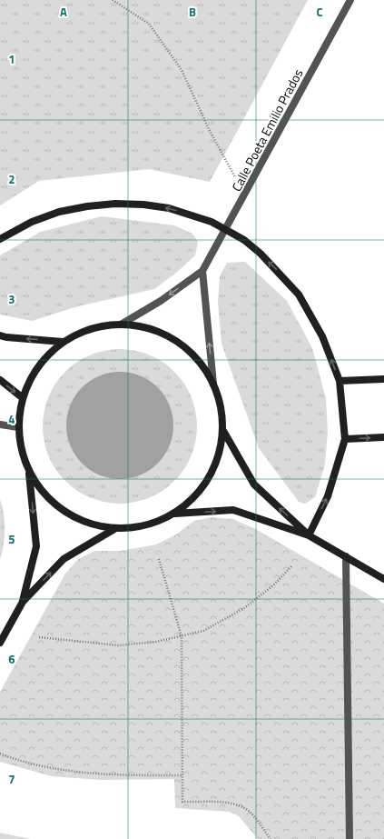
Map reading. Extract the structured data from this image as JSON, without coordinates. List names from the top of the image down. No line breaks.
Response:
{"streets":{"street":["Calle Poeta Emilio Prados"]},"grid":{"columns":["A","B","C"],"rows":["1","2","3","4","5","6","7"]}}
